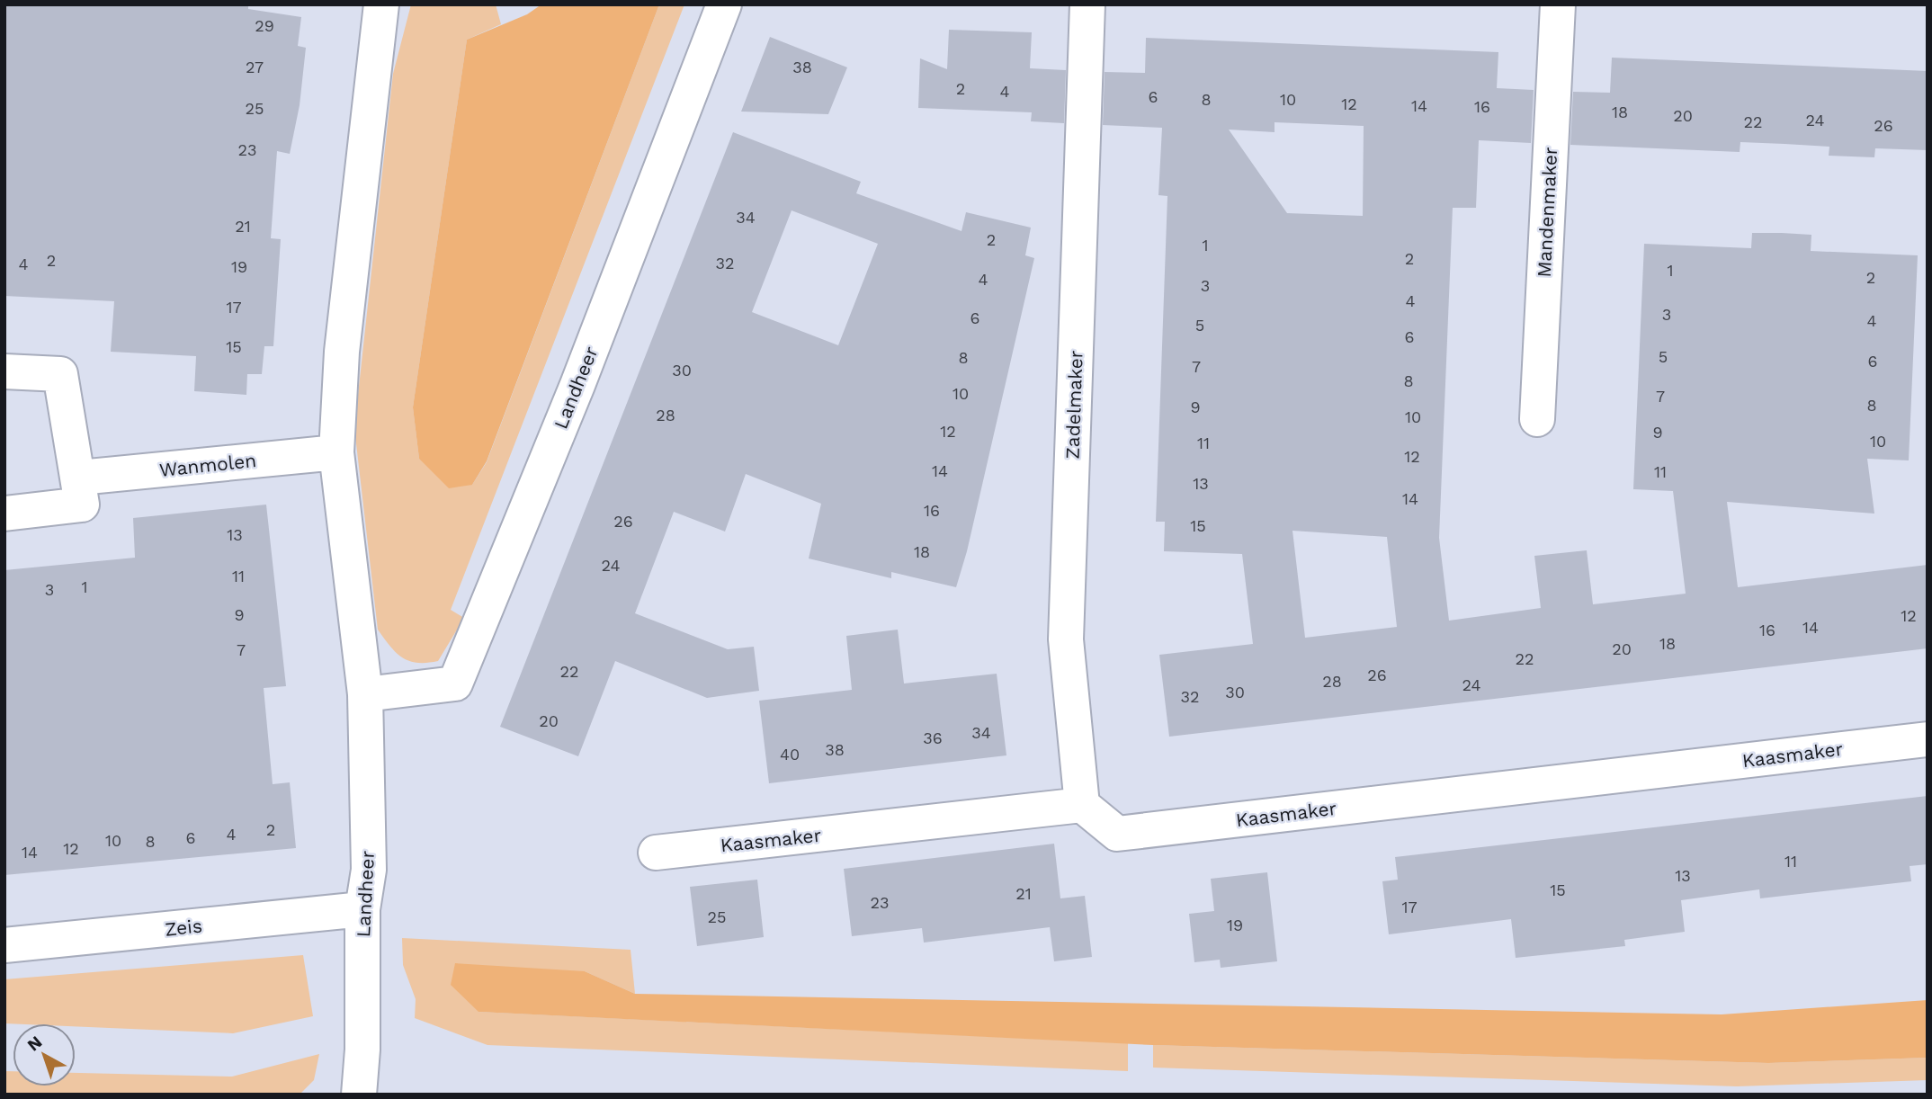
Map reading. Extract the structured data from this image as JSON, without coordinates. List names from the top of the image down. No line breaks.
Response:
{"streets":{"street":["Mandenmaker","Landheer","Zadelmaker","Wanmolen","Kaasmaker","Zeis"]},"crossings":[["Landheer","Wanmolen"],["Landheer","Zeis"],["Zadelmaker","Kaasmaker"]],"house_numbers":["29","27","38","2","4","6","8","10","12","14","16","25","18","20","24","22","26","23","34","21","2","1","2","2","32","4","19","1","2","4","3","4","17","3","6","4","5","6","15","5","8","6","7","30","8","10","7","8","9","28","10","12","9","10","11","12","14","11","13","14","16","26","15","13","18","24","11","1","3","9","12","14","16","18","20","7","22","22","26","28","24","30","32","20","34","36","38","40","2","4","6","10","8","12","14","11","13","15","21","23","17","25","19"],"north":"top left"}
